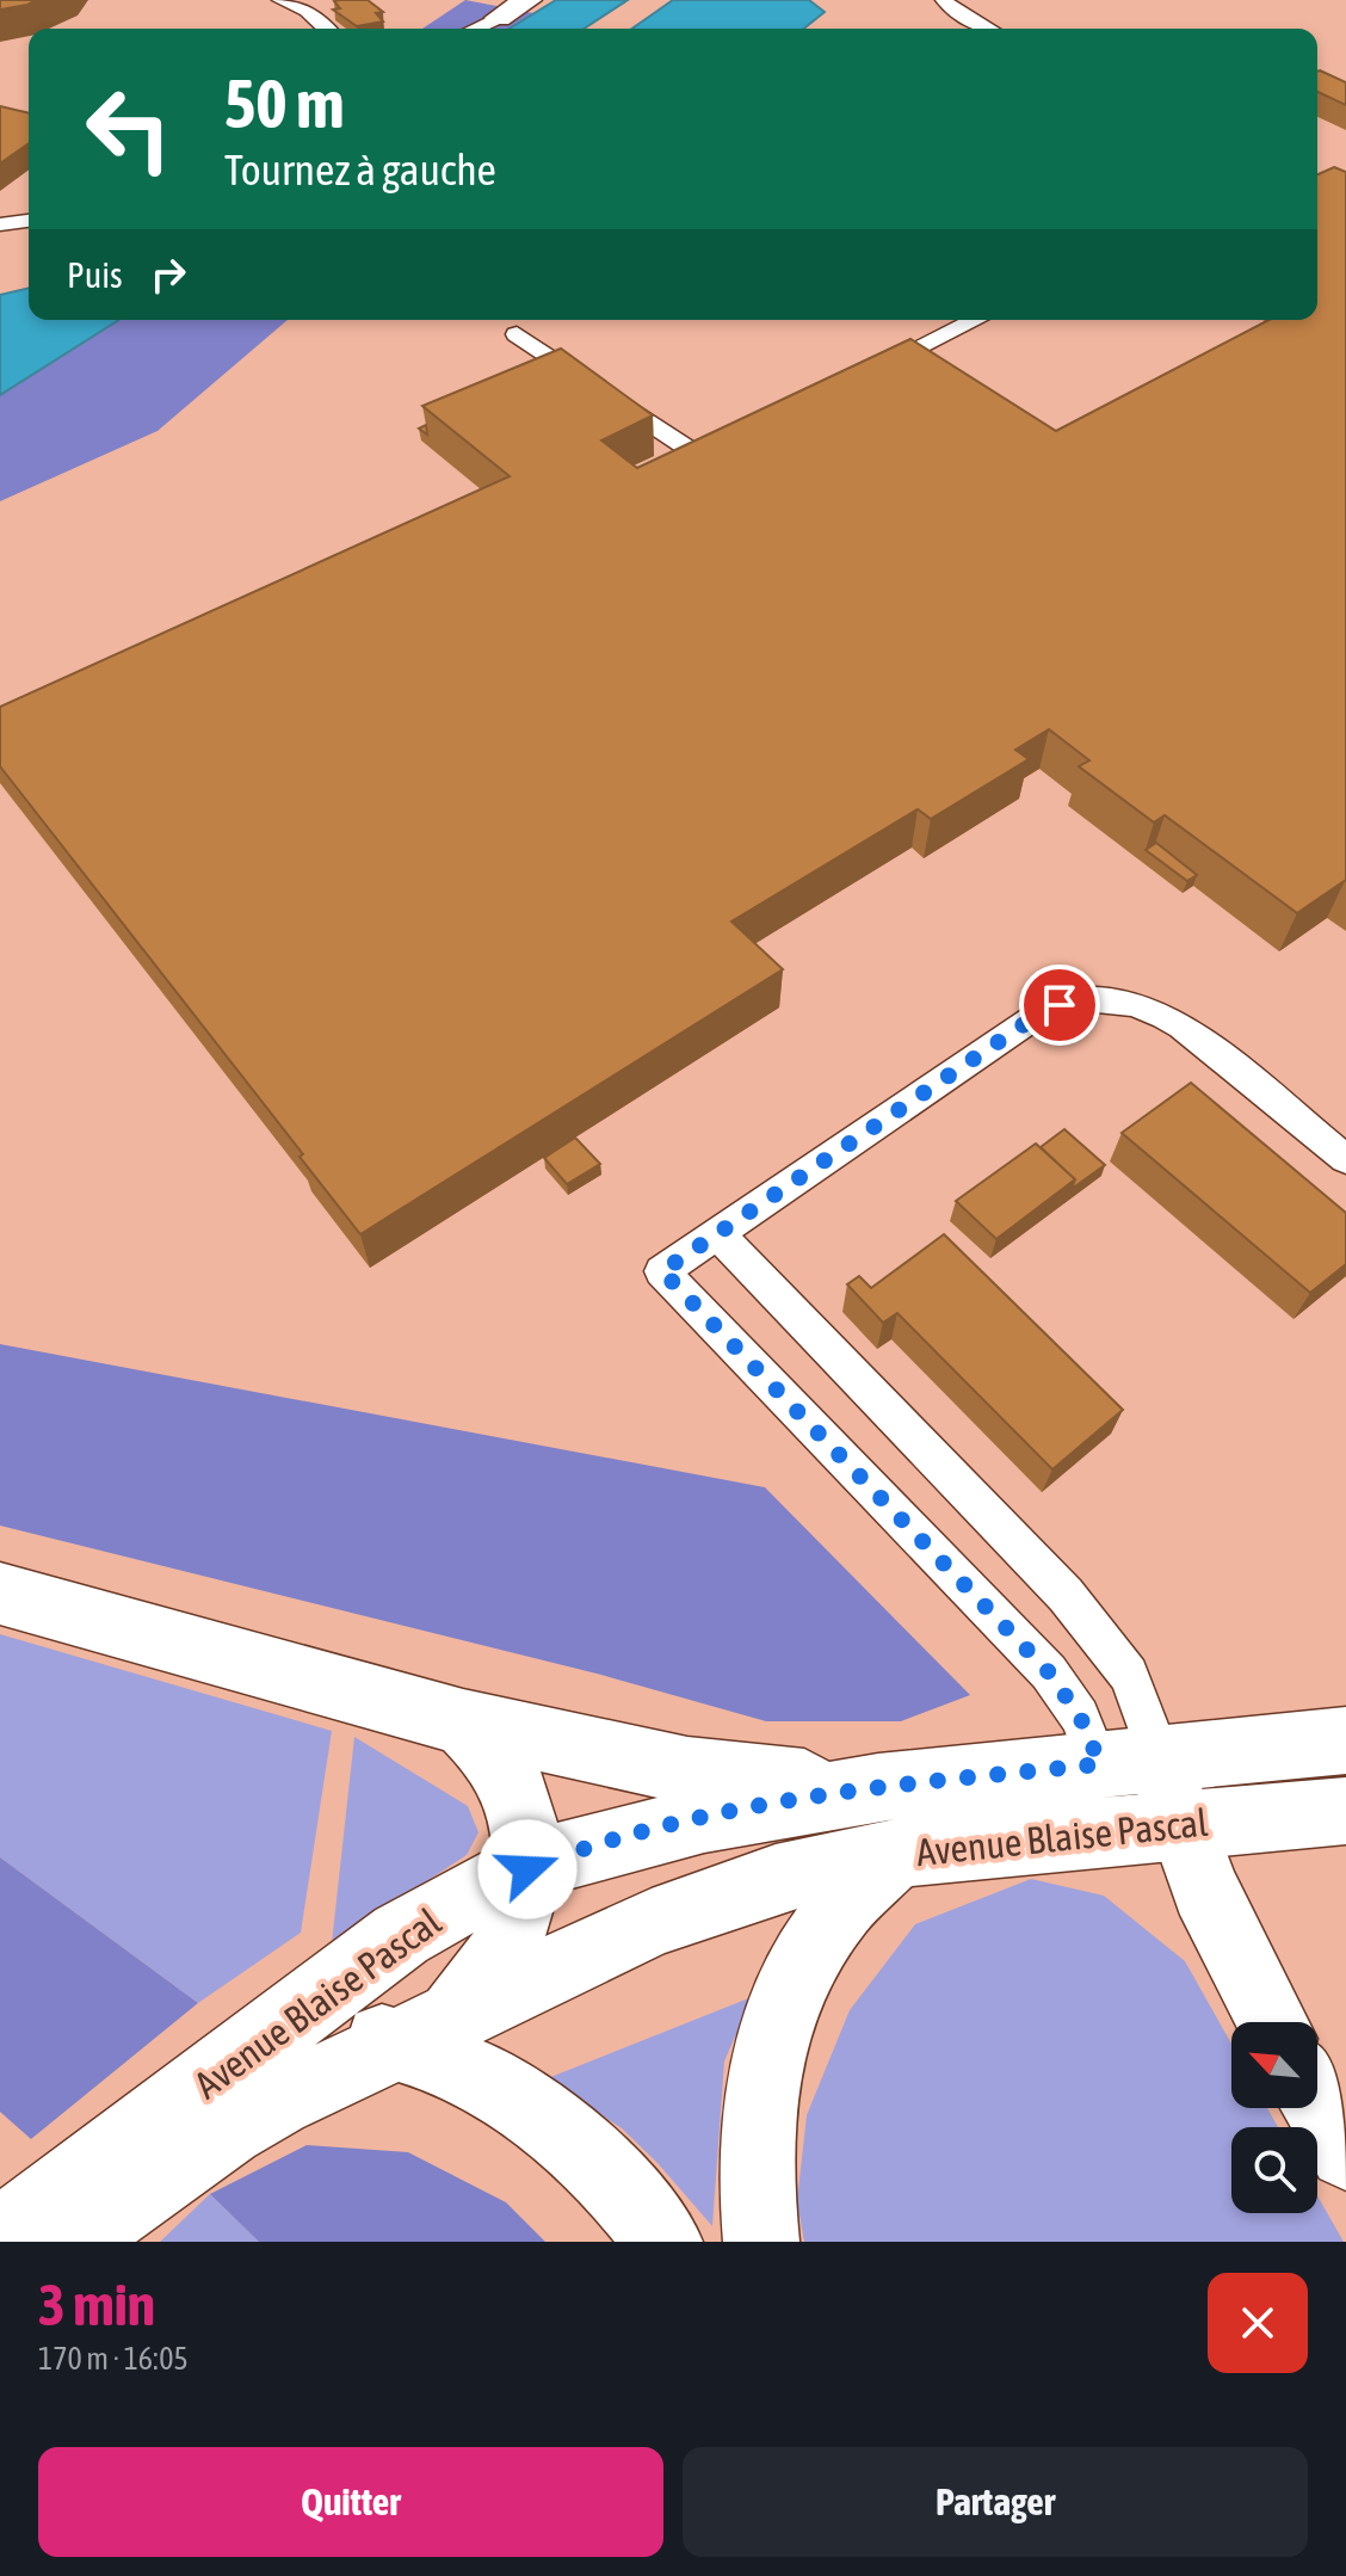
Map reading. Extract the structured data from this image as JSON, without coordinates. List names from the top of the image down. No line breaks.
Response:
{"streets":{"street":["Avenue Blaise Pascal"]},"north":"top left","page":{"turn":["50 m","Tournez à gauche"],"then":"Puis","heading":["3 min","170 m · 16:05"],"buttons":["Quitter","Partager"]}}
